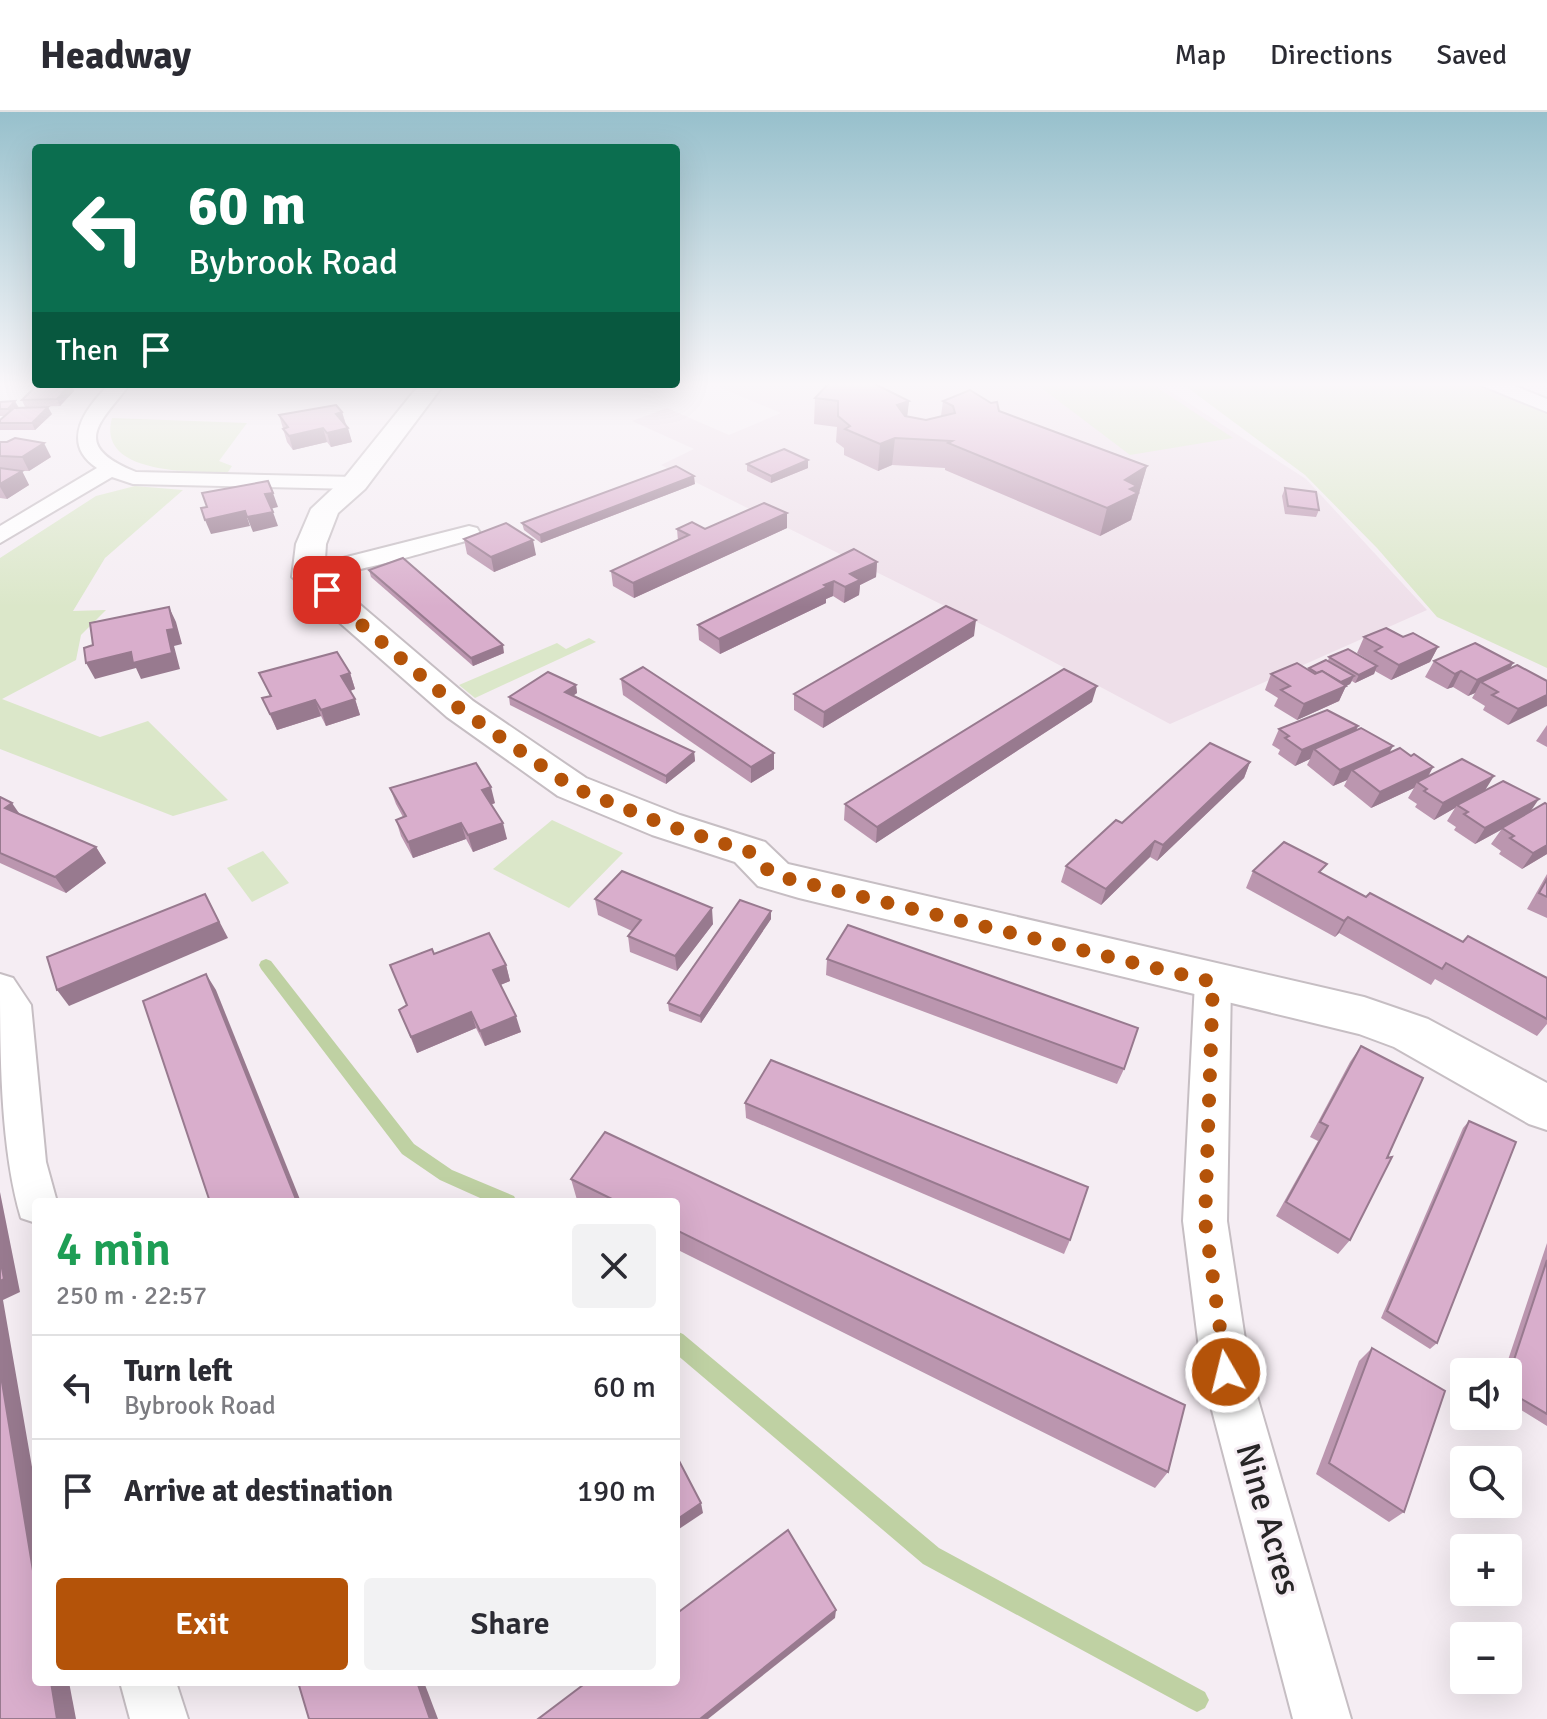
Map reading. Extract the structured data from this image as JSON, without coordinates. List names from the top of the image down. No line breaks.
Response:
{"streets":{"street":["Nine Acres"]},"page":{"header":"Headway","nav":["Map","Directions","Saved"],"turn":["60 m","Bybrook Road"],"then":"Then","heading":["4 min","250 m · 22:57"],"list":[{"name":"Turn left","note":"Bybrook Road","value":"60 m"},{"name":"Arrive at destination","value":"190 m"}],"map_buttons":["+","−"],"buttons":["Exit","Share"]}}
